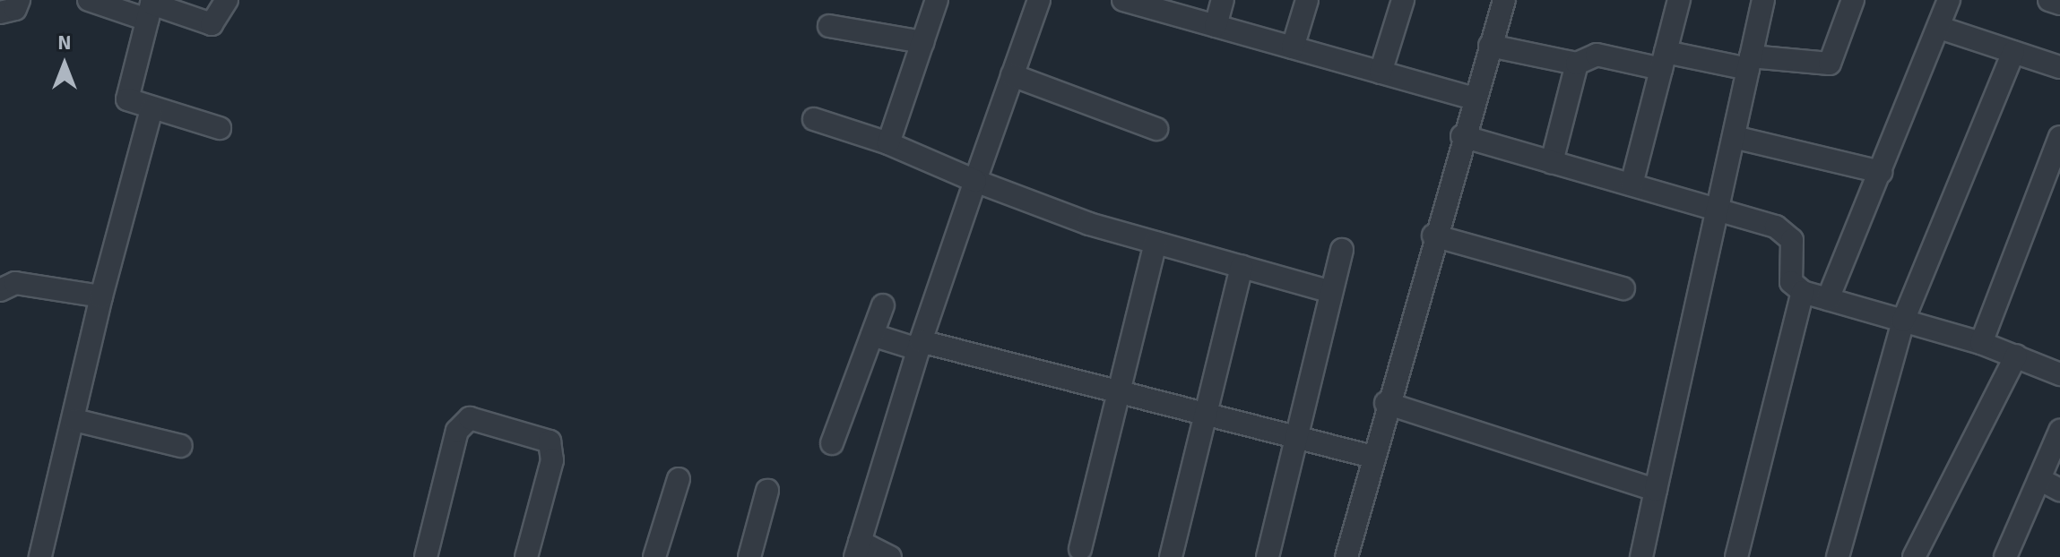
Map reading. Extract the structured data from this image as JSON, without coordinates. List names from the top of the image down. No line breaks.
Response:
{"north":"top"}
